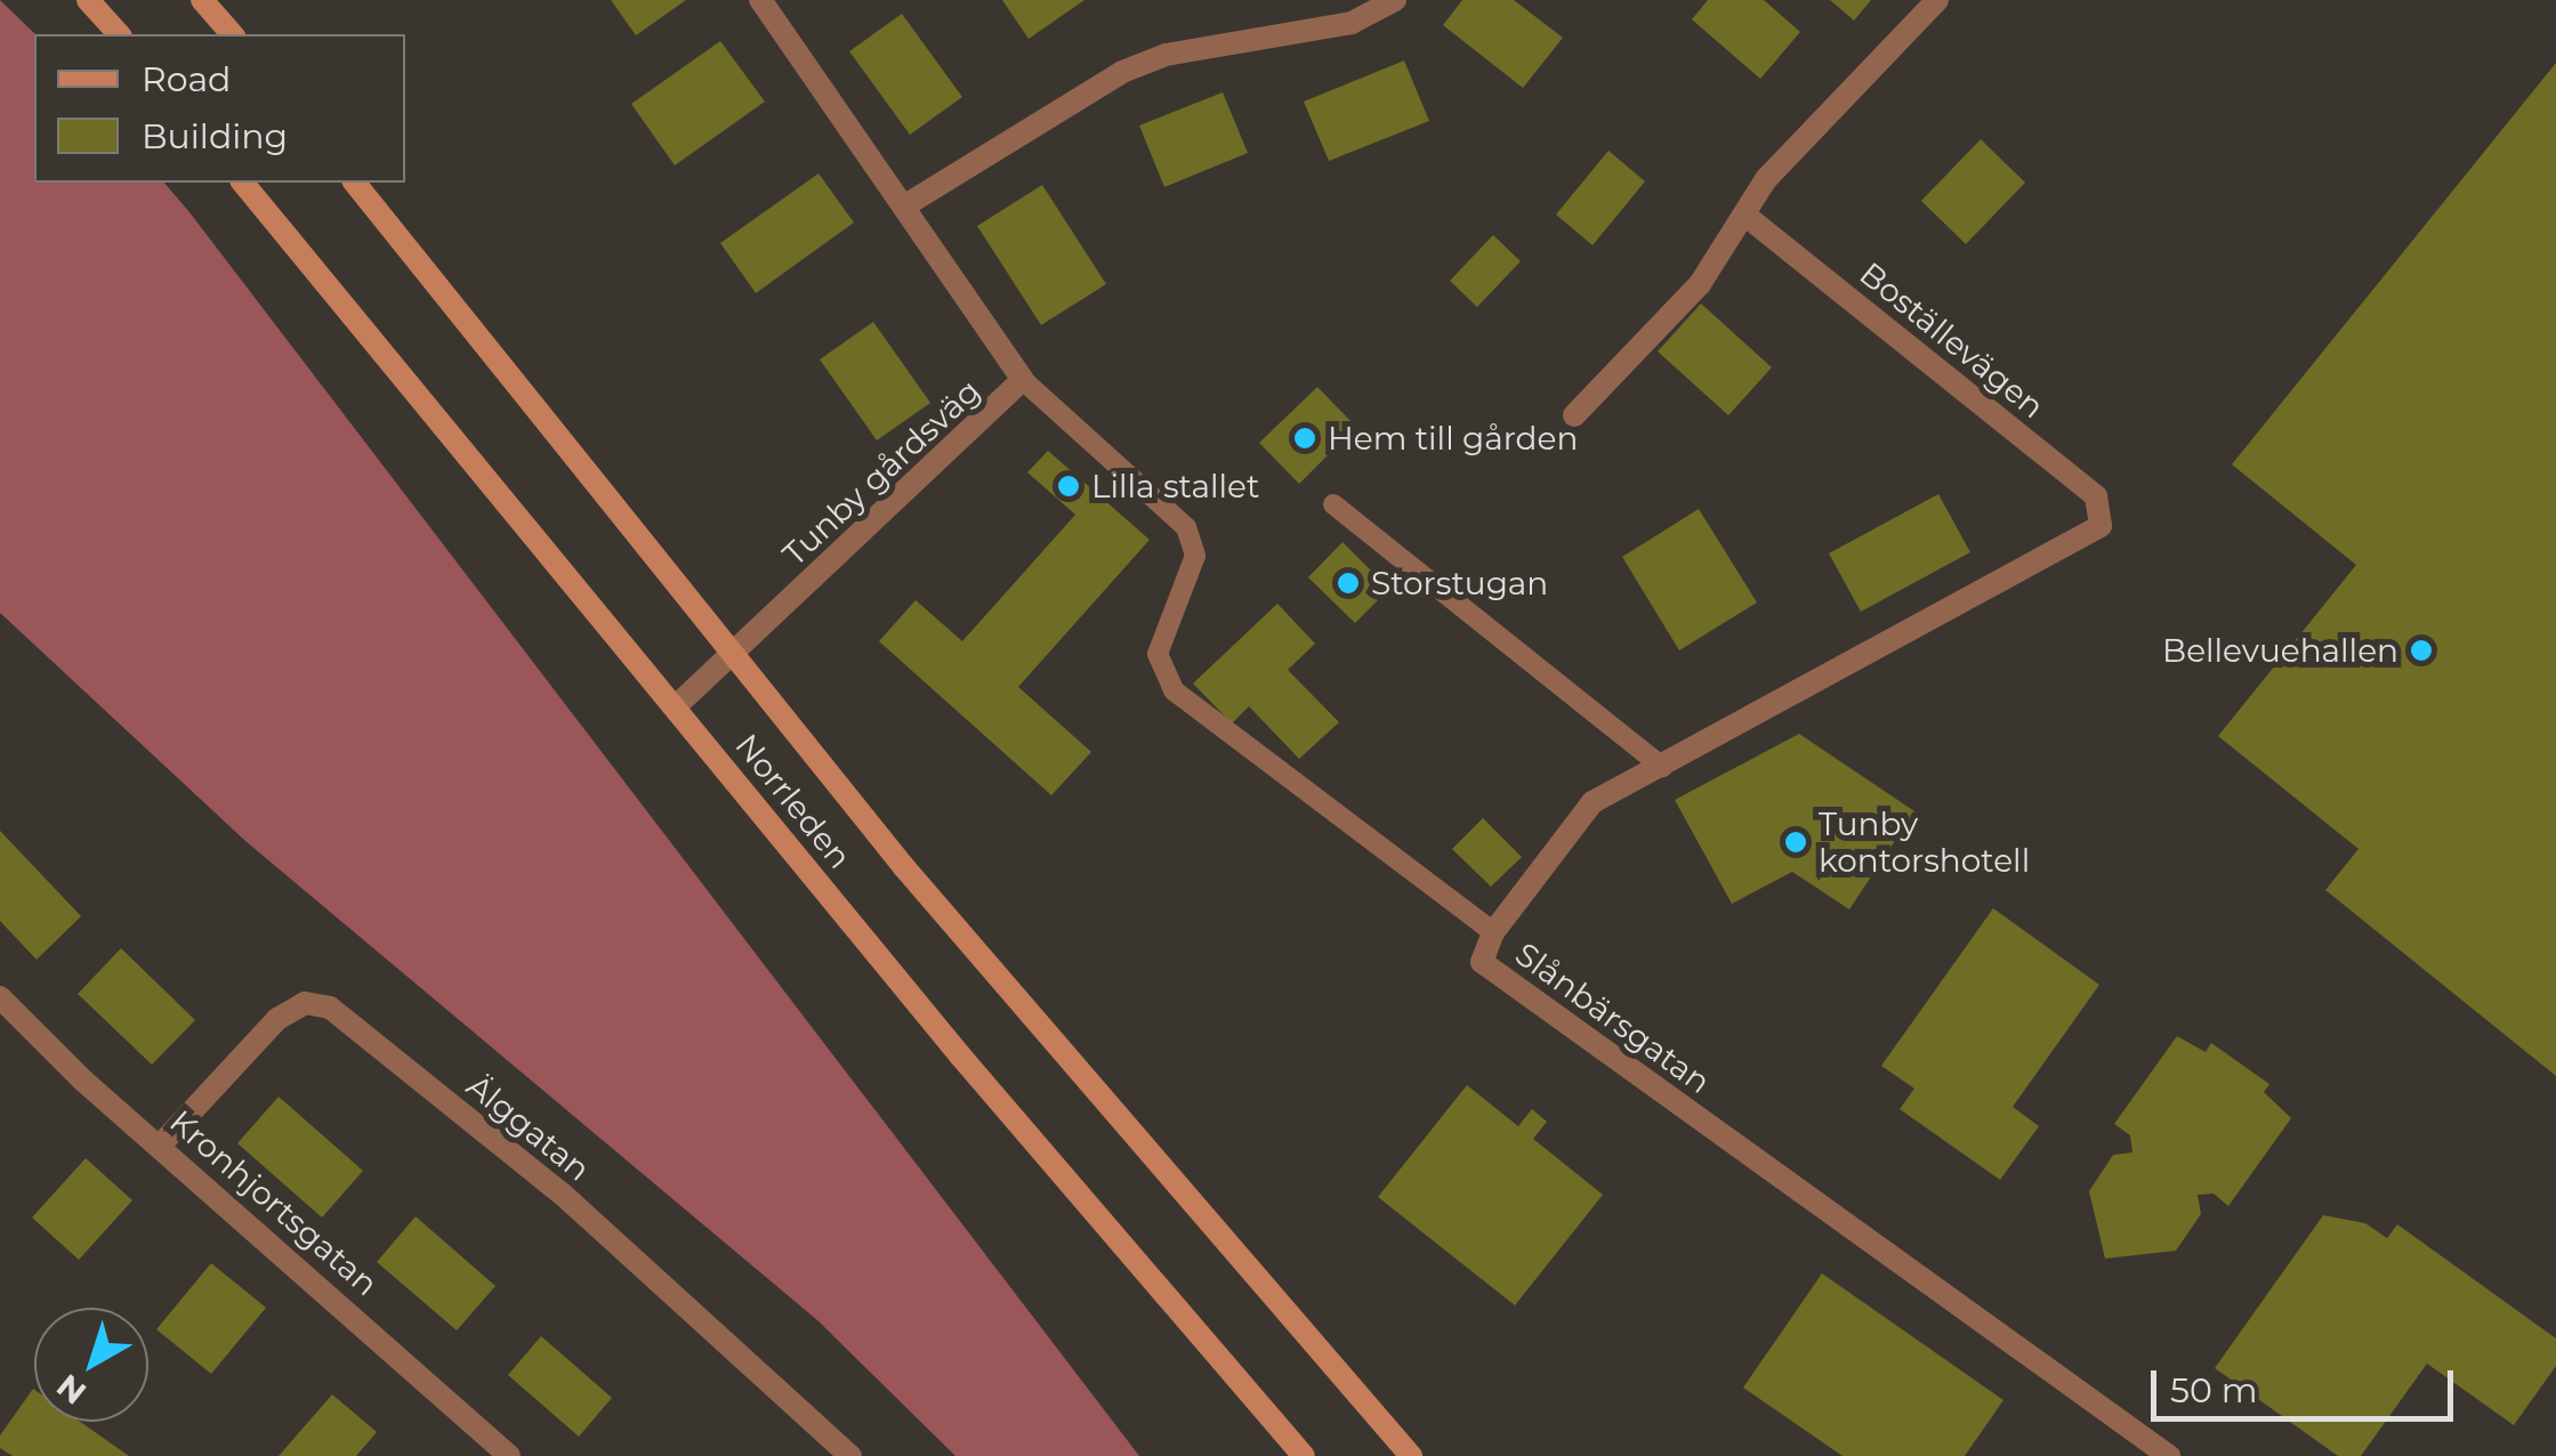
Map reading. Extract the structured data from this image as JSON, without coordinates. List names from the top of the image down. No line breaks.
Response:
{"streets":{"main road":["Norrleden"],"street":["Boställevägen","Tunby gårdsväg","Slånbärsgatan","Älggatan","Kronhjortsgatan"]},"crossings":[["Boställevägen","Slånbärsgatan"],["Tunby gårdsväg","Norrleden"],["Älggatan","Kronhjortsgatan"]],"places":["Hem till gården","Lilla stallet","Storstugan","Bellevuehallen","Tunby kontorshotell"],"legend":["Road","Building"],"scale_bar":"50 m","north":"bottom left"}
